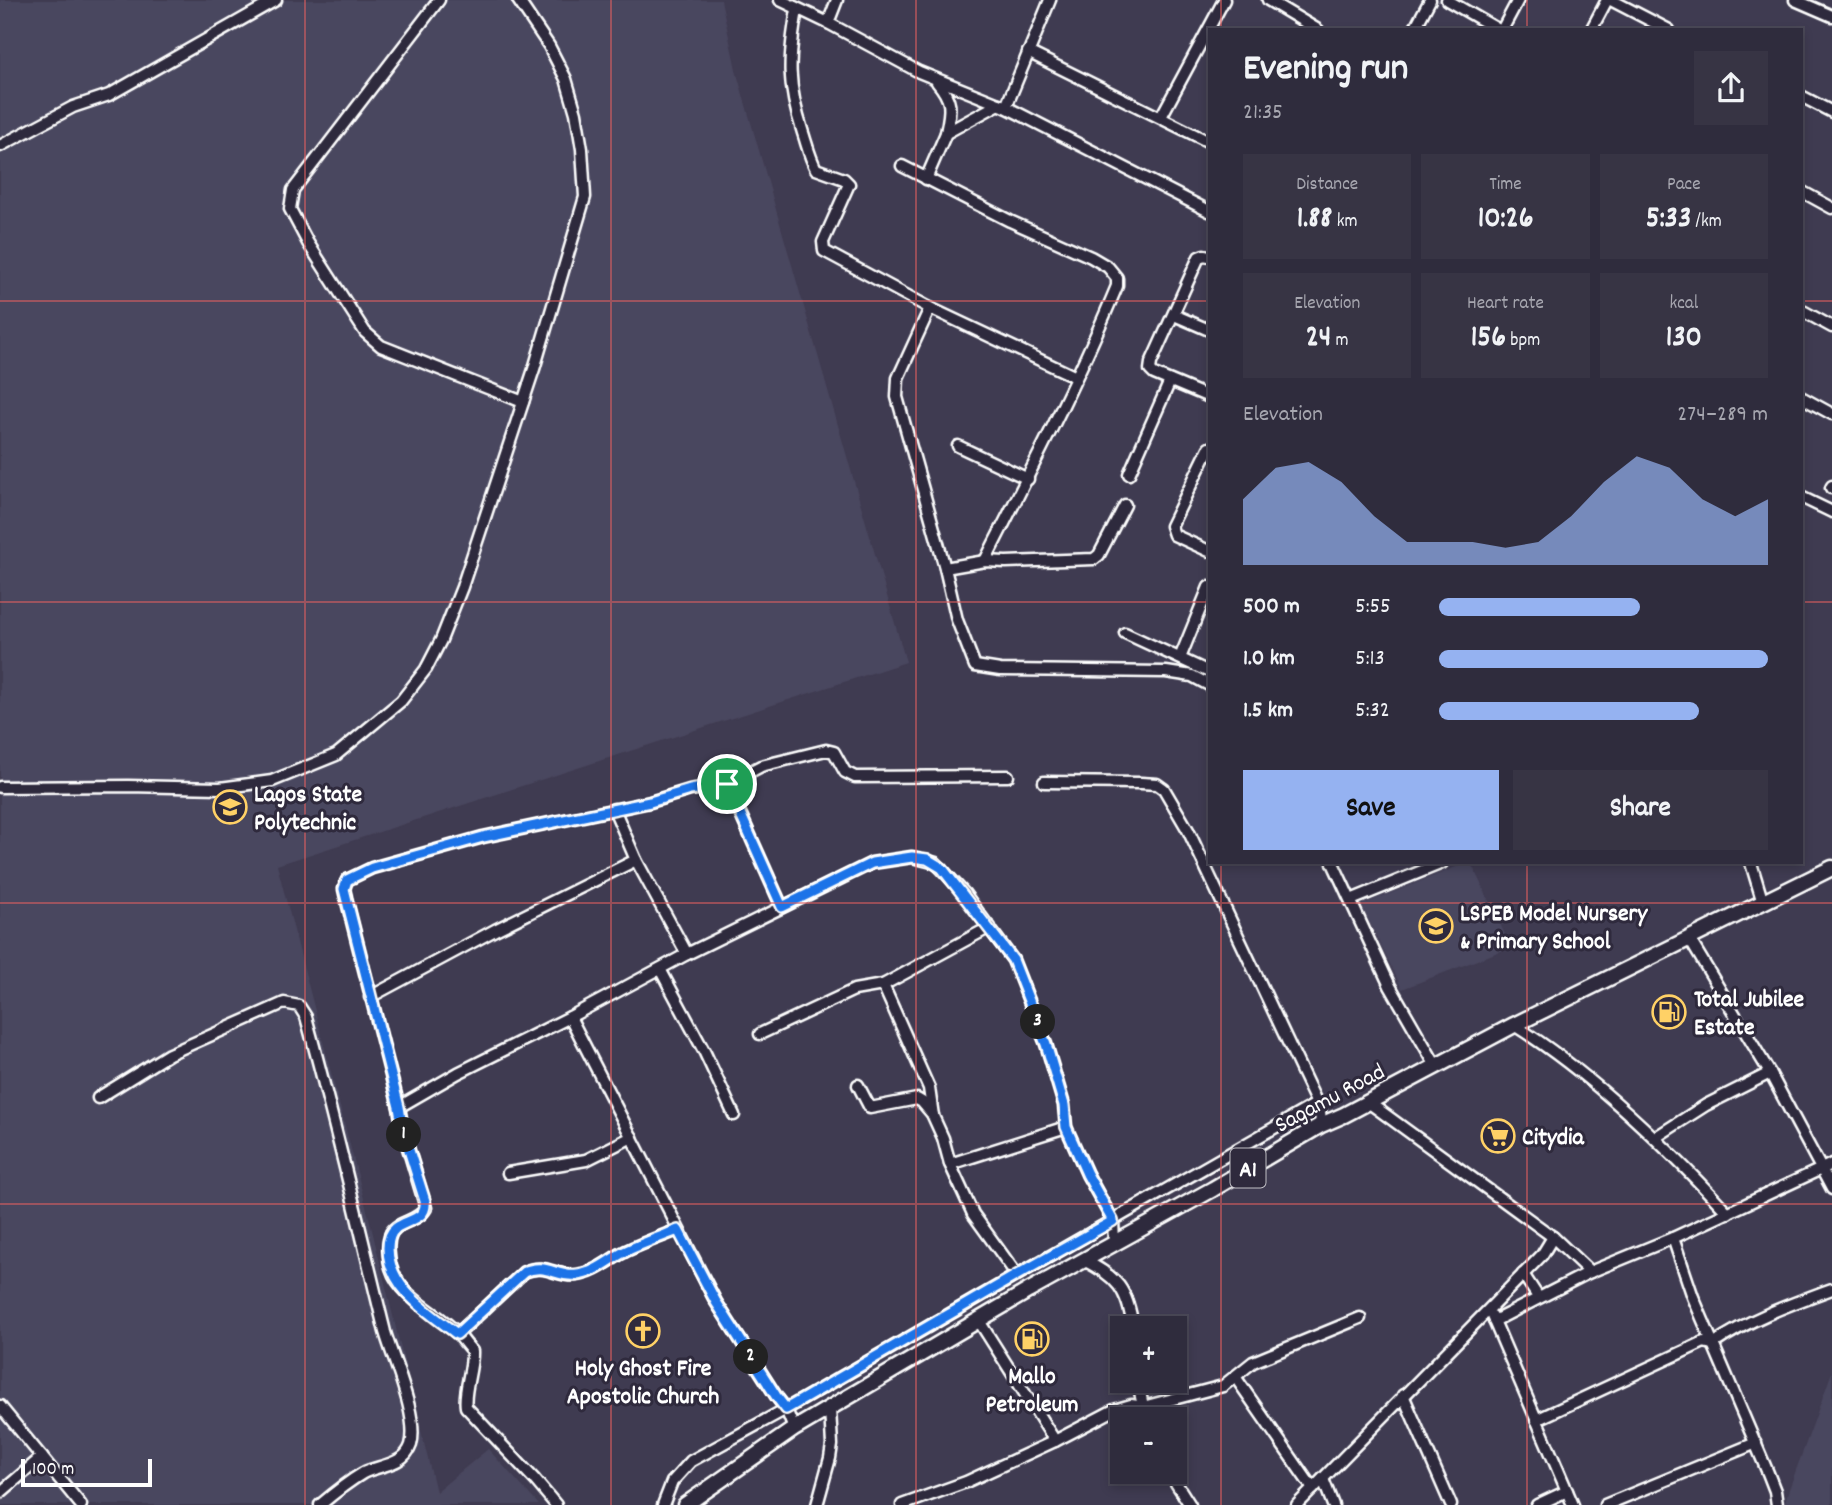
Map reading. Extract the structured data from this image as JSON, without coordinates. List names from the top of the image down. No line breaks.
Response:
{"streets":{"highway":["Sagamu Road","A1"]},"places":{"school or university":["Lagos State Polytechnic","LSPEB Model Nursery & Primary School"],"fuel station":["Total Jubilee Estate","Mallo Petroleum"],"supermarket":["Citydia"],"church":["Holy Ghost Fire Apostolic Church"]},"scale_bar":"100 m","page":{"heading":["Evening run","21:35"],"stats":[["Distance","1.88 km"],["Time","10:26"],["Pace","5:33 /km"],["Elevation","24 m"],["Heart rate","156 bpm"],["kcal","130"]],"chart":["Elevation","274–289 m"],"list":[{"name":"500 m","note":"5:55"},{"name":"1.0 km","note":"5:13"},{"name":"1.5 km","note":"5:32"}],"buttons":["Save","Share"],"pins":["3","1","2"],"map_buttons":["+","−"],"scale":"100 m"}}
